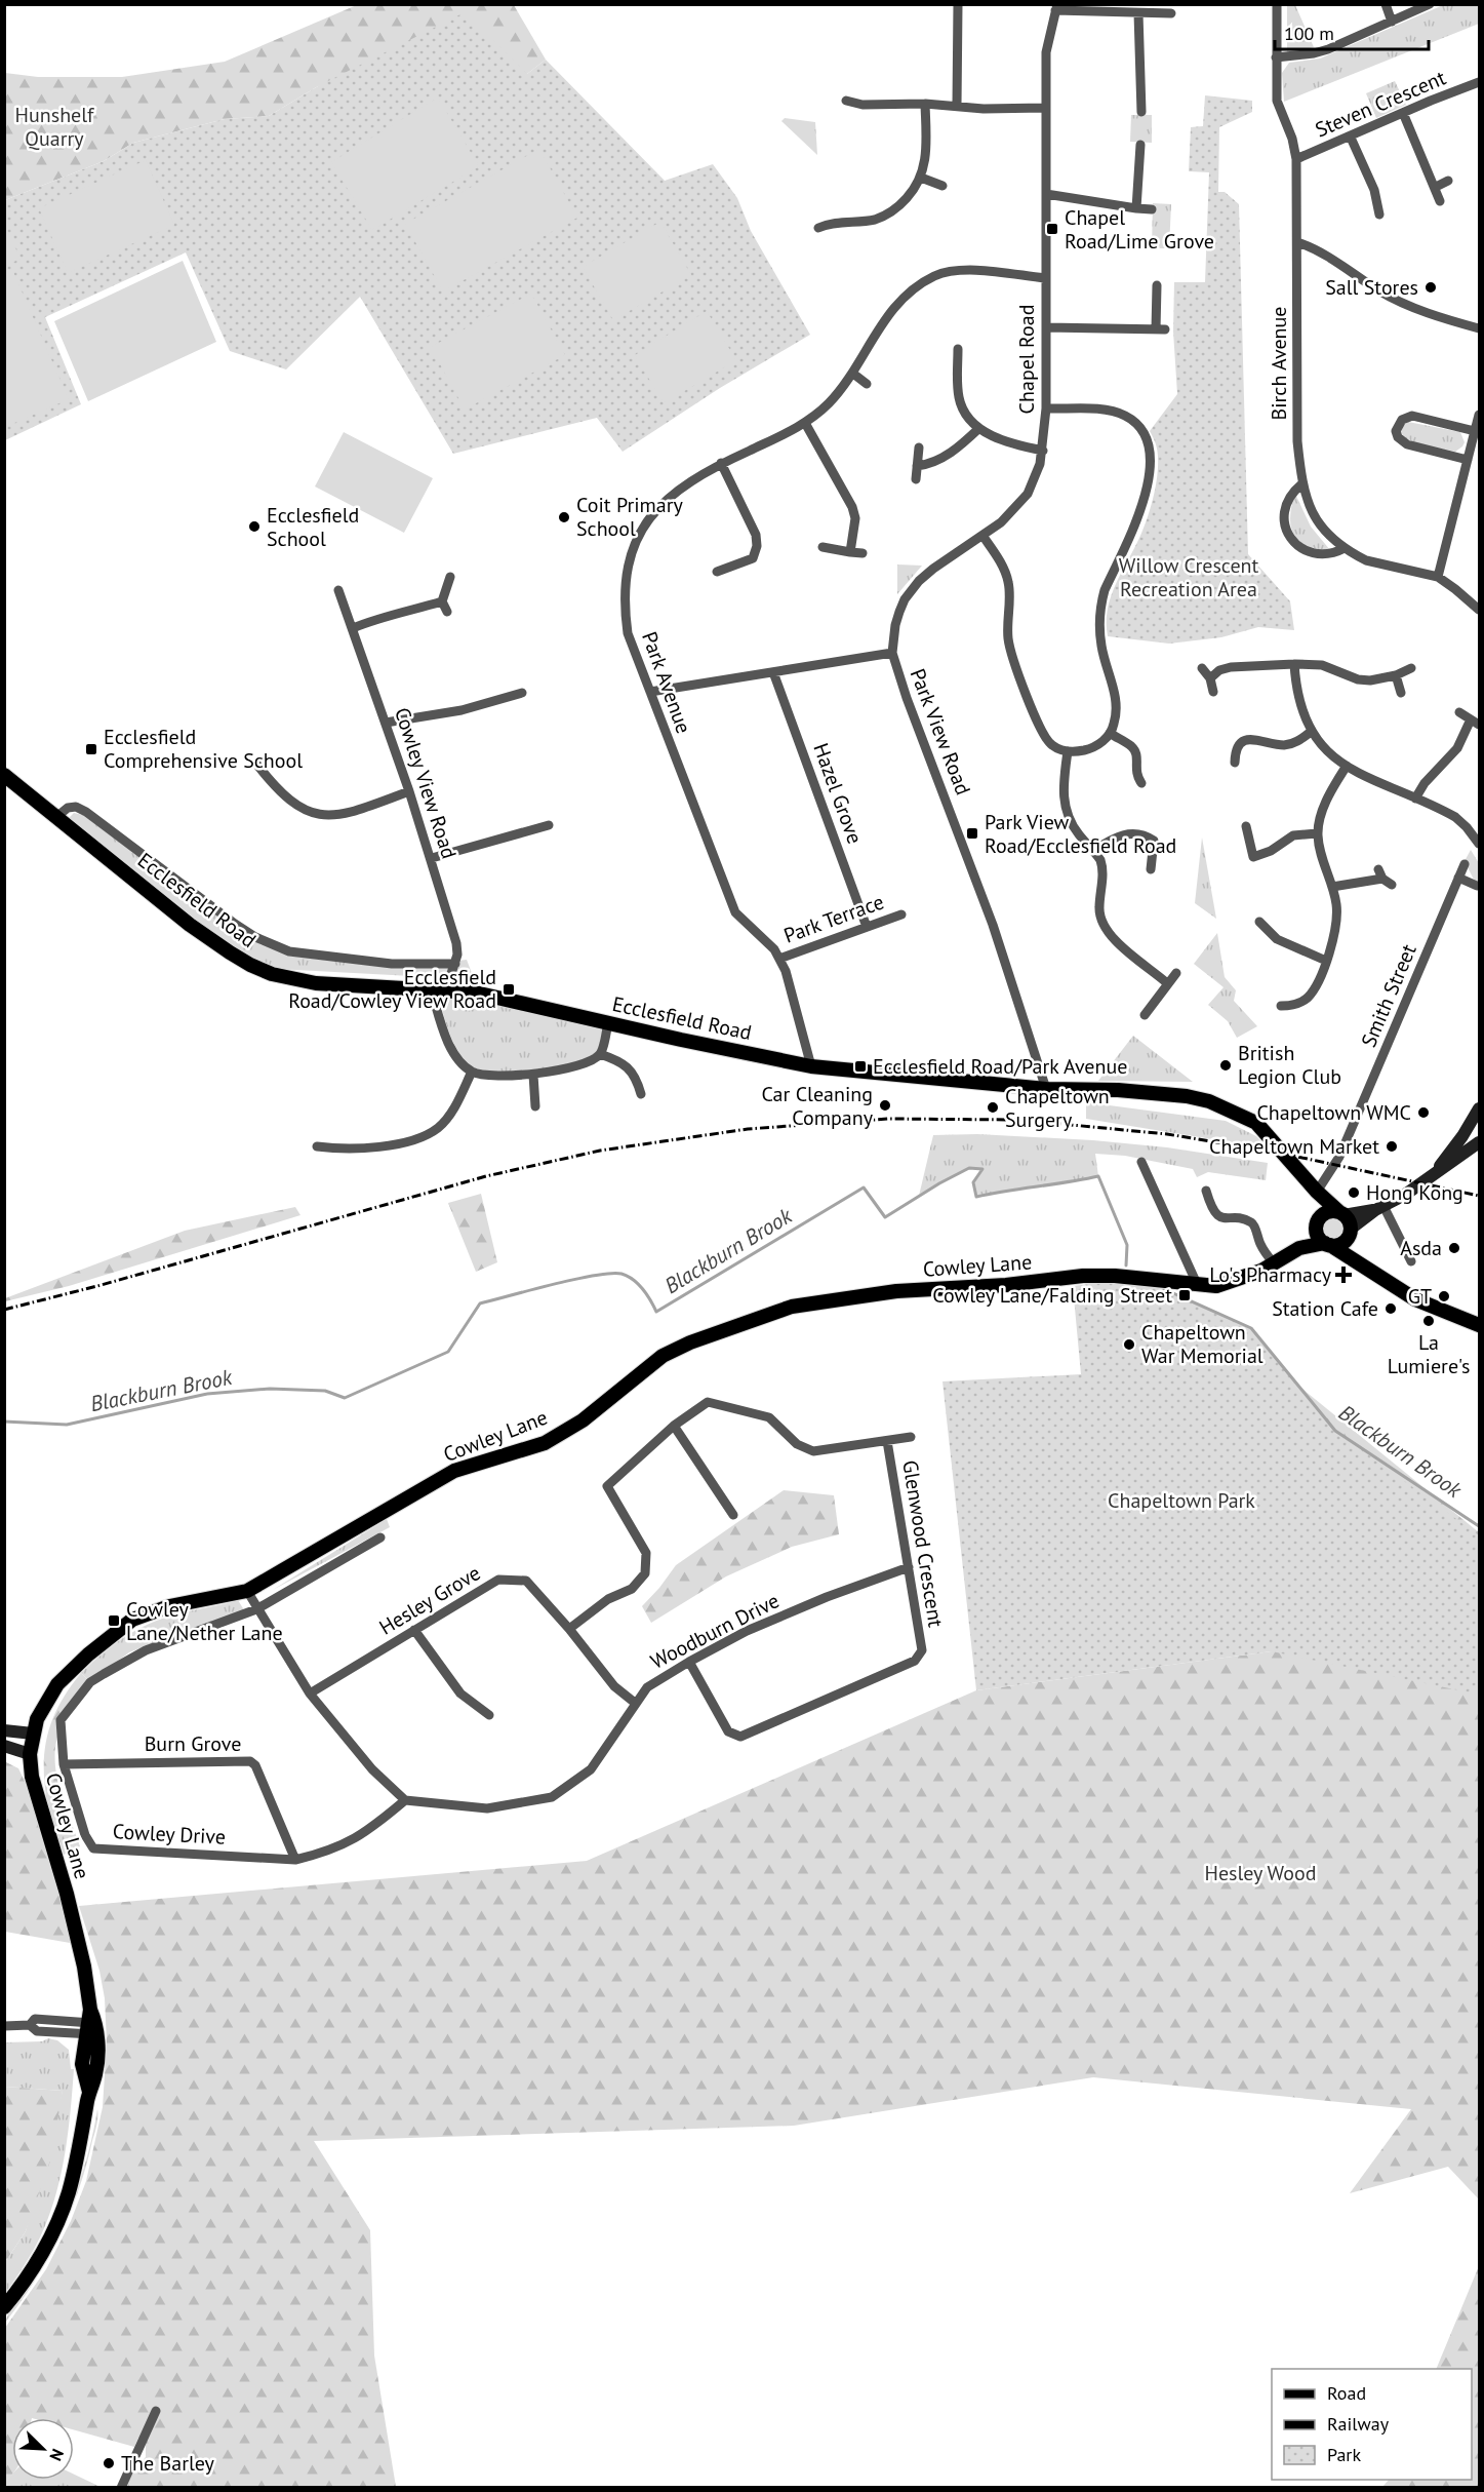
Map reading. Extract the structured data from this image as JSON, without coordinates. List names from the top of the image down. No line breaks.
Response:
{"streets":{"main road":["Ecclesfield Road","Cowley Lane"],"street":["Steven Crescent","Chapel Road","Birch Avenue","Park Avenue","Park View Road","Cowley View Road","Hazel Grove","Park Terrace","Smith Street","Glenwood Crescent","Hesley Grove","Woodburn Drive","Burn Grove","Cowley Drive"]},"crossings":[["Steven Crescent","Birch Avenue"],["Chapel Road","Park Avenue"],["Chapel Road","Park View Road"],["Park Avenue","Park View Road"],["Park Avenue","Ecclesfield Road"],["Park Avenue","Park Terrace"],["Park View Road","Hazel Grove"],["Park View Road","Ecclesfield Road"],["Cowley View Road","Ecclesfield Road"],["Hazel Grove","Park Terrace"],["Ecclesfield Road","Smith Street"],["Ecclesfield Road","Cowley Lane"],["Glenwood Crescent","Hesley Grove"],["Glenwood Crescent","Woodburn Drive"],["Hesley Grove","Woodburn Drive"],["Woodburn Drive","Cowley Drive"],["Burn Grove","Cowley Drive"]],"water":["Blackburn Brook"],"parks":["Hunshelf Quarry","Willow Crescent Recreation Area","Chapeltown Park","Hesley Wood"],"places":{"transit":["Chapel Road/Lime Grove","Ecclesfield Comprehensive School","Park View Road/Ecclesfield Road","Ecclesfield Road/Cowley View Road","Ecclesfield Road/Park Avenue","Cowley Lane/Falding Street","Cowley Lane/Nether Lane"],"other":["Sall Stores","Coit Primary School","Ecclesfield School","British Legion Club","Car Cleaning Company","Chapeltown Surgery","Chapeltown WMC","Chapeltown Market","Hong Kong","Asda","GT","Station Cafe","La Lumiere's","Chapeltown War Memorial","The Barley"],"health":["Lo's Pharmacy"]},"legend":["Road","Railway","Park"],"scale_bar":"100 m","north":"bottom right"}
